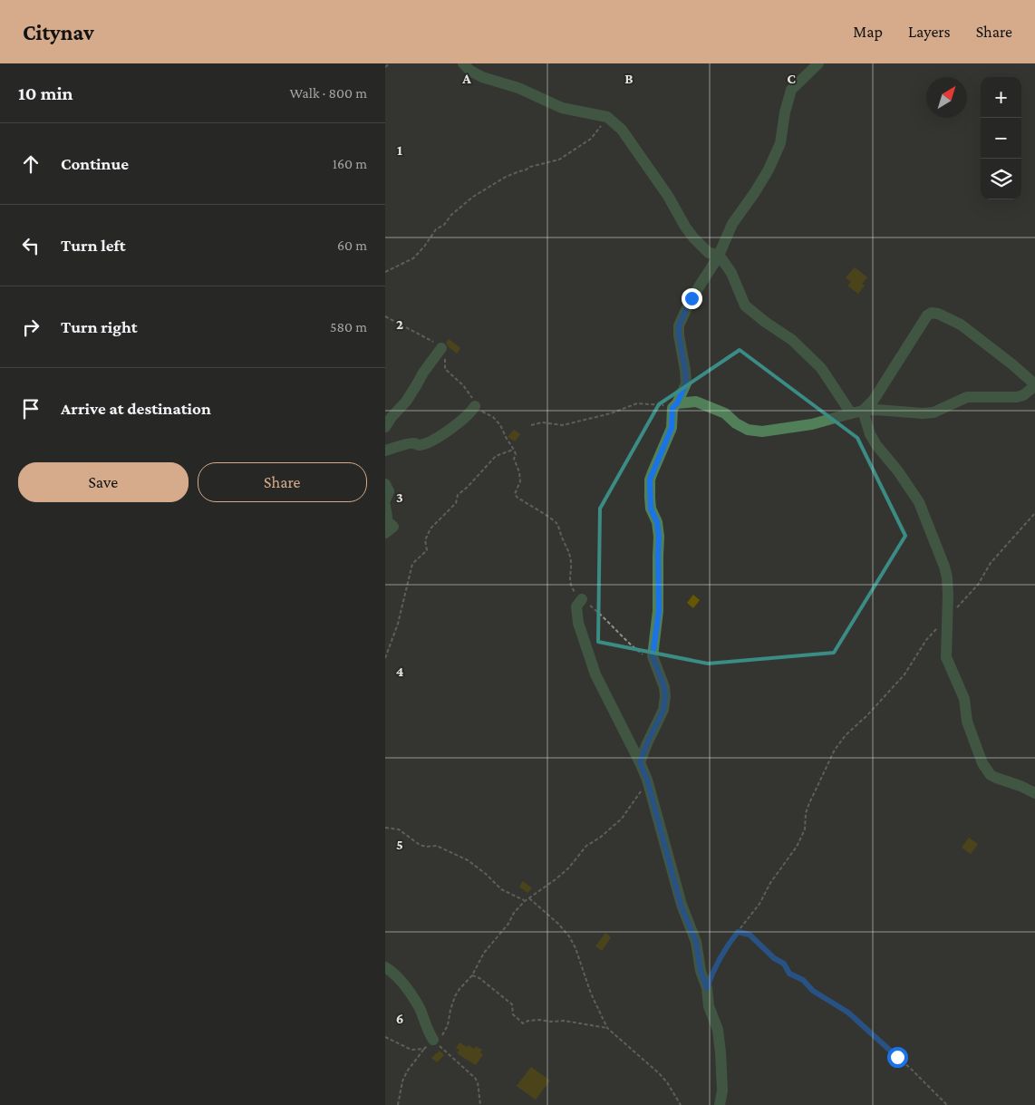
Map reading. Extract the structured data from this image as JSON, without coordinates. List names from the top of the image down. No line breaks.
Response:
{"north":"top right","page":{"header":"Citynav","nav":["Map","Layers","Share"],"heading":["10 min","Walk · 800 m"],"map_buttons":["+","−"],"list":[["Continue","160 m"],["Turn left","60 m"],["Turn right","580 m"],"Arrive at destination"],"buttons":["Save","Share"]},"grid":{"columns":["A","B","C"],"rows":["1","2","3","4","5","6"]}}
